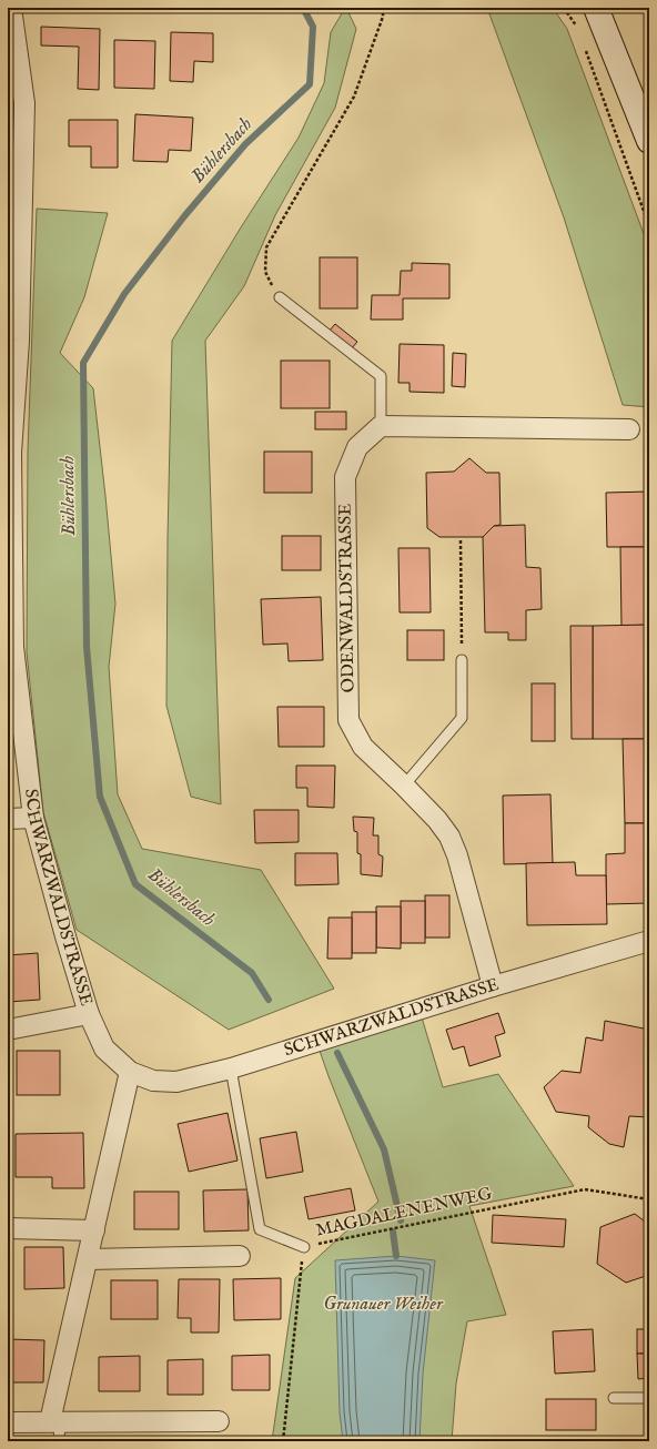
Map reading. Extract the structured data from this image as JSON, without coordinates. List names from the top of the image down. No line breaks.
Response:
{"streets":{"street":["ODENWALDSTRASSE","SCHWARZWALDSTRASSE"],"path":["MAGDALENENWEG"]},"crossings":[["ODENWALDSTRASSE","SCHWARZWALDSTRASSE"]],"water":["Bühlersbach","Grunauer Weiher"]}
